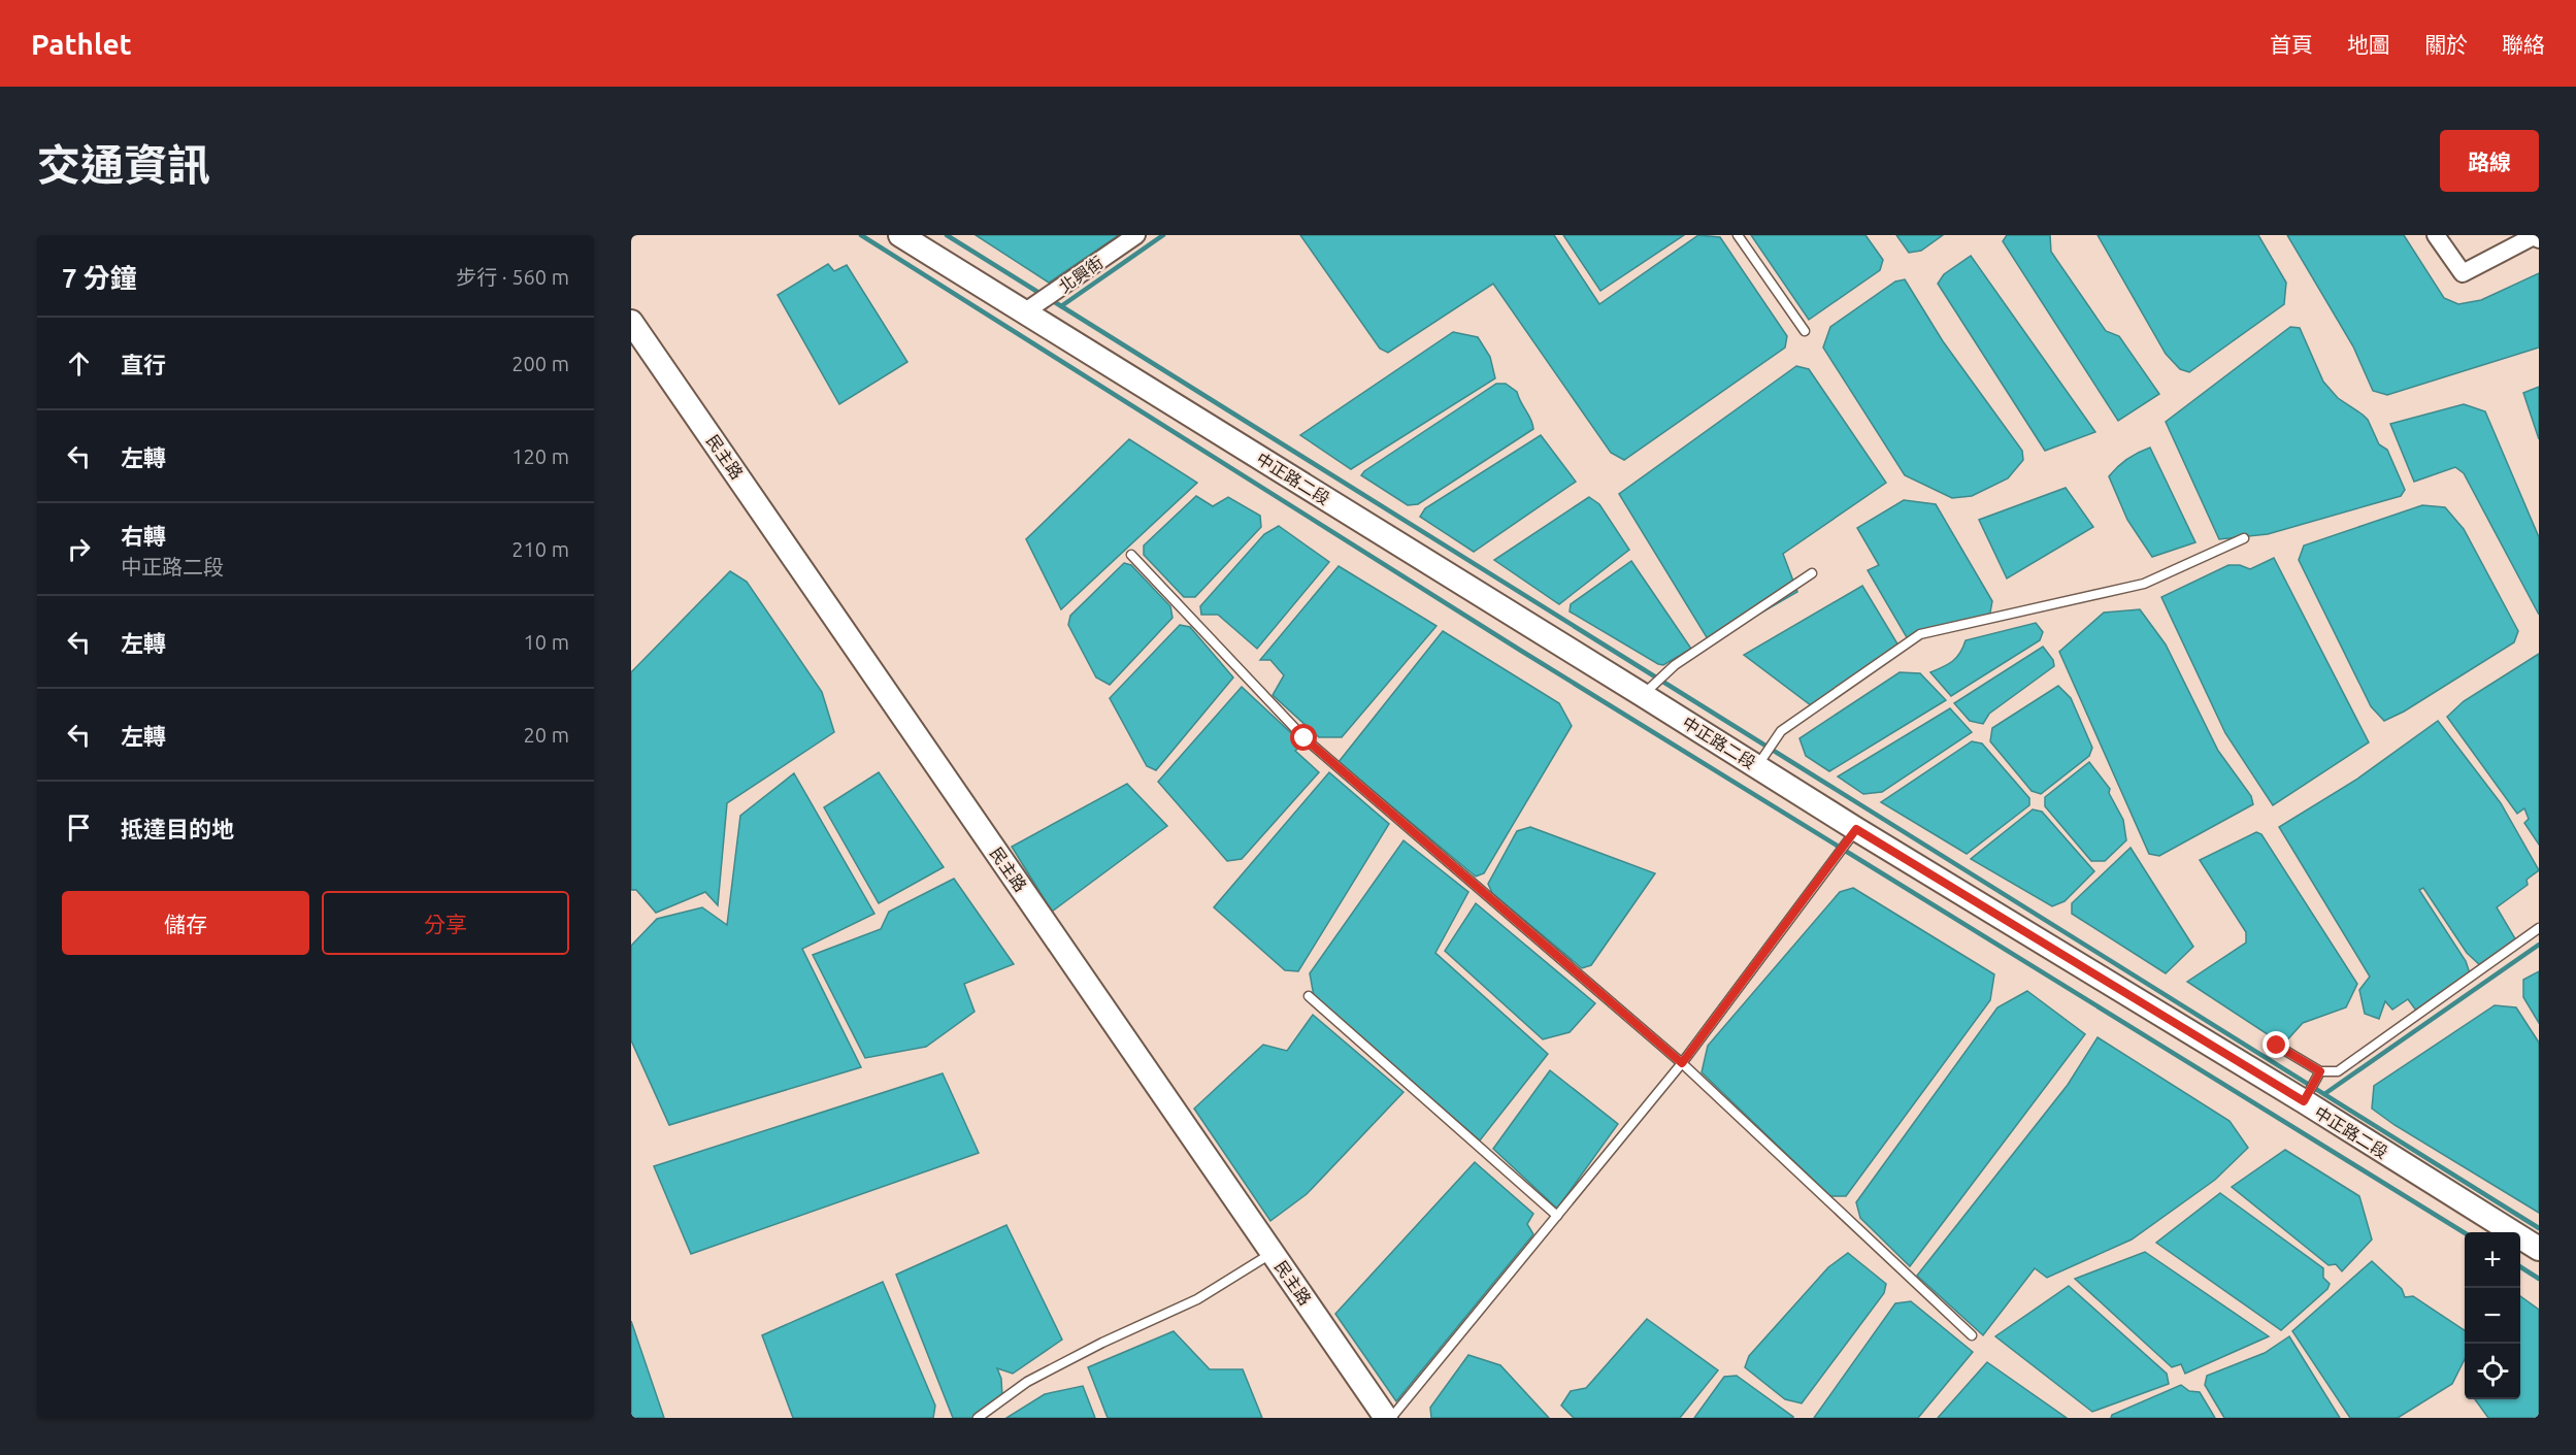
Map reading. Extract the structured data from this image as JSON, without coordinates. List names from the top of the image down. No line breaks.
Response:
{"streets":{"main road":["民主路","中正路二段"],"street":["北興街"]},"crossings":[["北興街","中正路二段"]],"page":{"header":"Pathlet","nav":["首頁","地圖","關於","聯絡"],"title":"交通資訊","buttons":["路線",["儲存","分享"]],"heading":["7 分鐘","步行 · 560 m"],"list":[["直行","200 m"],["左轉","120 m"],["右轉","中正路二段","210 m"],["左轉","10 m"],["左轉","20 m"],"抵達目的地"],"map_buttons":["+","−"]}}
